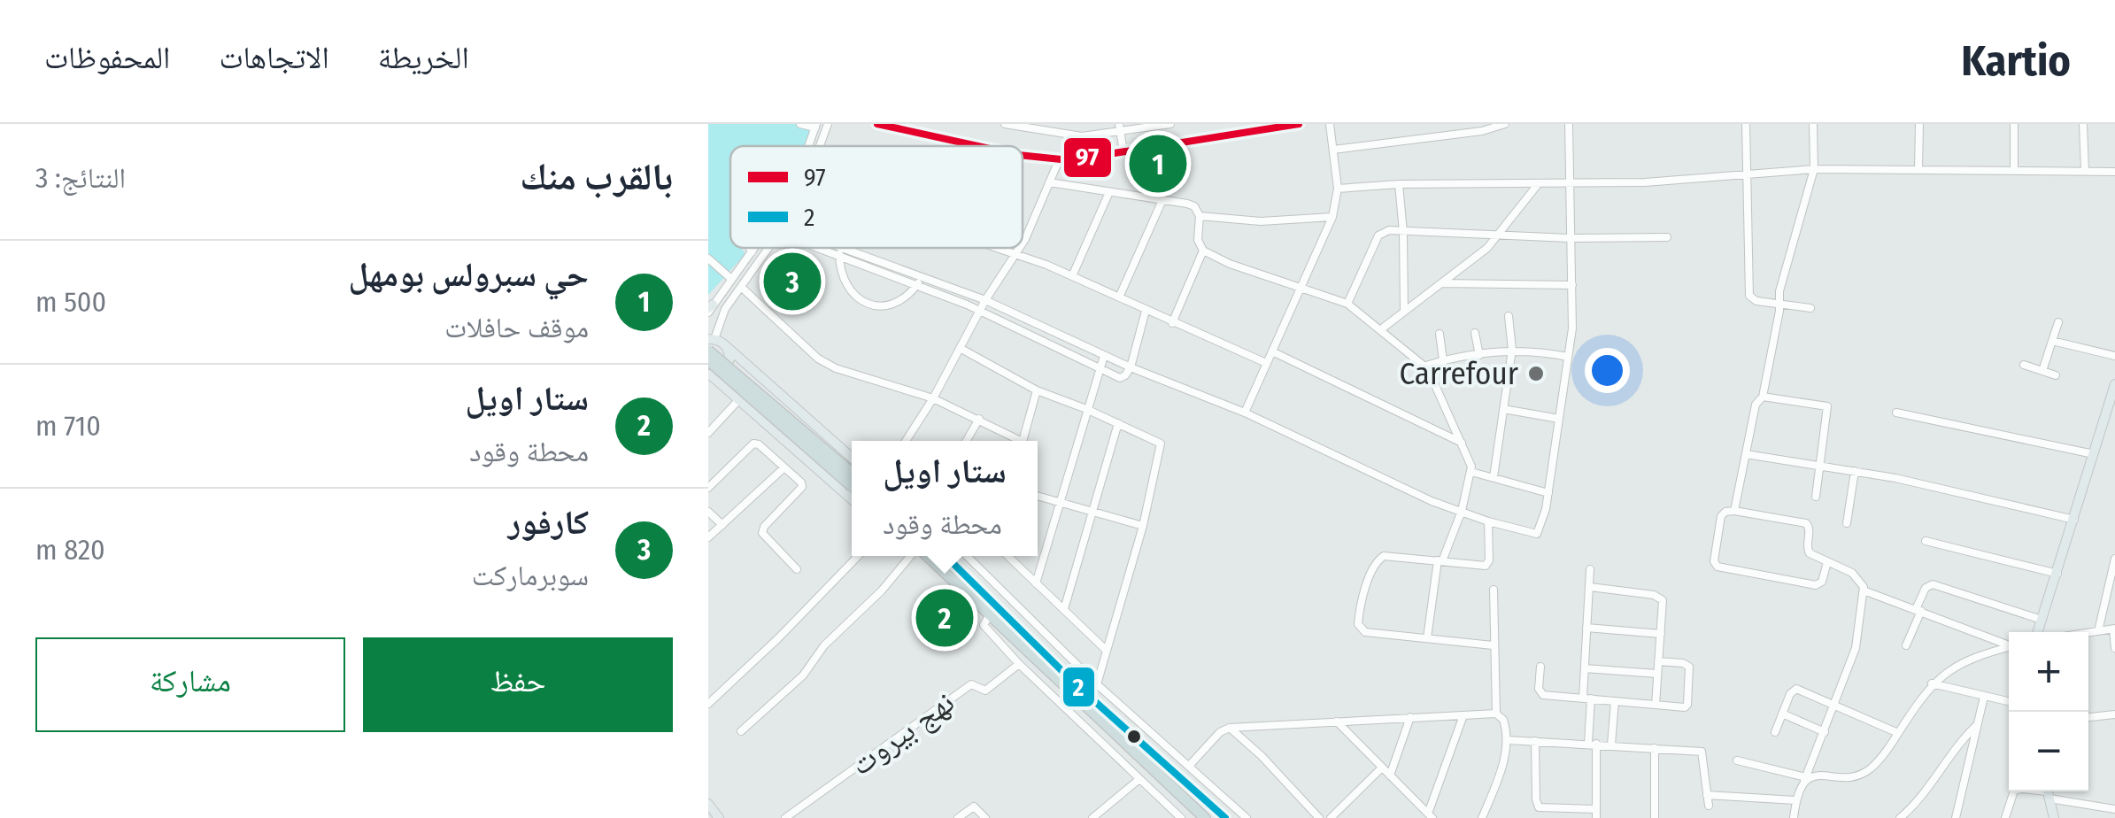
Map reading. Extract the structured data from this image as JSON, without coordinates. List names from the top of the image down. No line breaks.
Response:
{"streets":{"street":["نهج بيروت"]},"places":["Carrefour"],"lines":["transit line 97","transit line 2"],"legend":["97","2"],"page":{"header":"Kartio","nav":["الخريطة","الاتجاهات","المحفوظات"],"heading":["بالقرب منك","النتائج: 3"],"pins":["1","3","2"],"list":[{"mark":"1","name":"حي سبرولس بومهل","note":"موقف حافلات","value":"500 m"},{"mark":"2","name":"ستار اويل","note":"محطة وقود","value":"710 m"},{"mark":"3","name":"كارفور","note":"سوبرماركت","value":"820 m"}],"popup":["ستار اويل","محطة وقود"],"buttons":["حفظ","مشاركة"],"map_buttons":["+","−"]}}
